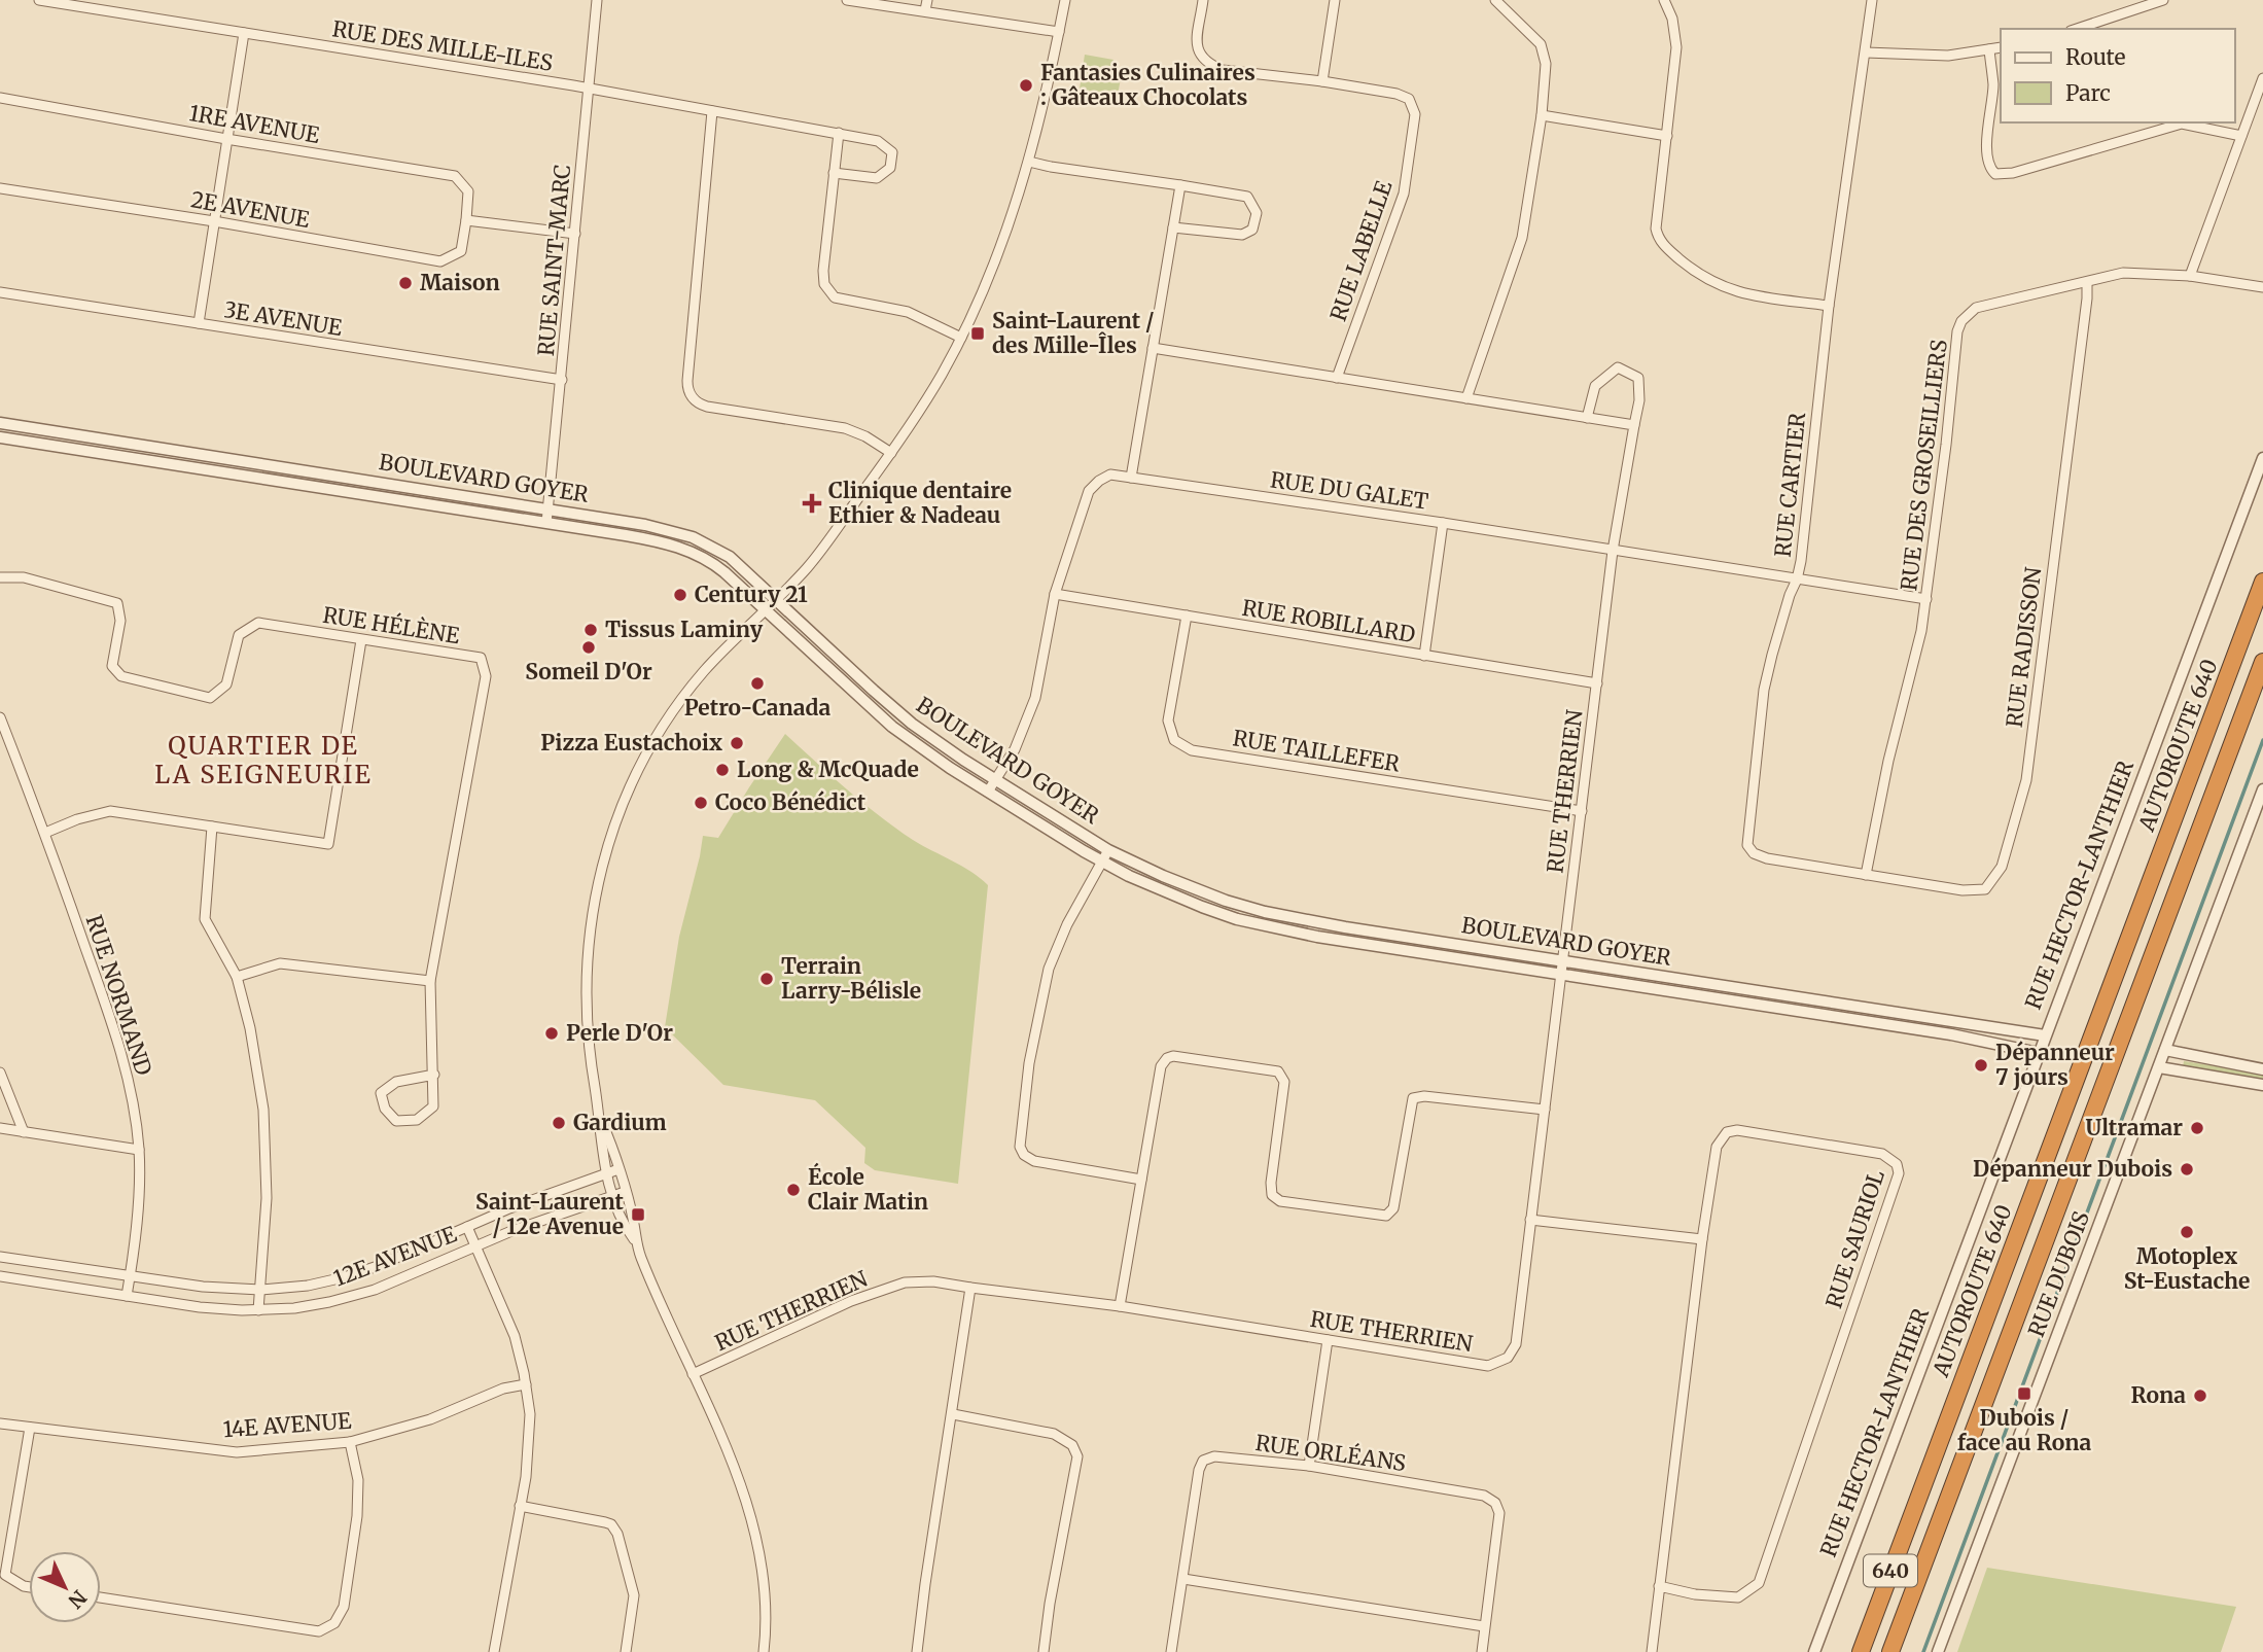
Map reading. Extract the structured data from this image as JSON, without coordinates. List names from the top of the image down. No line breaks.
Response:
{"streets":{"highway":["AUTOROUTE 640","640"],"street":["RUE DES MILLE-ILES","1RE AVENUE","2E AVENUE","RUE LABELLE","RUE SAINT-MARC","3E AVENUE","RUE DES GROSEILLIERS","BOULEVARD GOYER","RUE CARTIER","RUE DU GALET","RUE ROBILLARD","RUE HÉLÈNE","RUE RADISSON","RUE TAILLEFER","RUE THERRIEN","RUE HECTOR-LANTHIER","RUE NORMAND","RUE SAURIOL","12E AVENUE","RUE DUBOIS","14E AVENUE","RUE ORLÉANS"]},"crossings":[["RUE DES MILLE-ILES","RUE SAINT-MARC"],["1RE AVENUE","2E AVENUE"],["RUE SAINT-MARC","3E AVENUE"],["RUE SAINT-MARC","BOULEVARD GOYER"],["RUE DES GROSEILLIERS","RUE CARTIER"],["RUE DES GROSEILLIERS","RUE DU GALET"],["RUE DES GROSEILLIERS","RUE RADISSON"],["BOULEVARD GOYER","RUE DU GALET"],["BOULEVARD GOYER","RUE THERRIEN"],["BOULEVARD GOYER","RUE HECTOR-LANTHIER"],["RUE CARTIER","RUE DU GALET"],["RUE CARTIER","RUE RADISSON"],["RUE DU GALET","RUE ROBILLARD"],["RUE DU GALET","RUE THERRIEN"],["RUE ROBILLARD","RUE TAILLEFER"],["RUE ROBILLARD","RUE THERRIEN"],["RUE TAILLEFER","RUE THERRIEN"],["RUE NORMAND","12E AVENUE"]],"districts":["QUARTIER DE LA SEIGNEURIE"],"places":{"other":["Fantasies Culinaires : Gâteaux Chocolats","Maison","Century 21","Tissus Laminy","Someil D'Or","Petro-Canada","Pizza Eustachoix","Long & McQuade","Coco Bénédict","Terrain Larry-Bélisle","Perle D'Or","Dépanneur 7 jours","Gardium","Ultramar","Dépanneur Dubois","École Clair Matin","Motoplex St-Eustache","Rona"],"transit":["Saint-Laurent / des Mille-Îles","Saint-Laurent / 12e Avenue","Dubois / face au Rona"],"health":["Clinique dentaire Ethier & Nadeau"]},"legend":["Route","Parc"],"north":"bottom right"}
